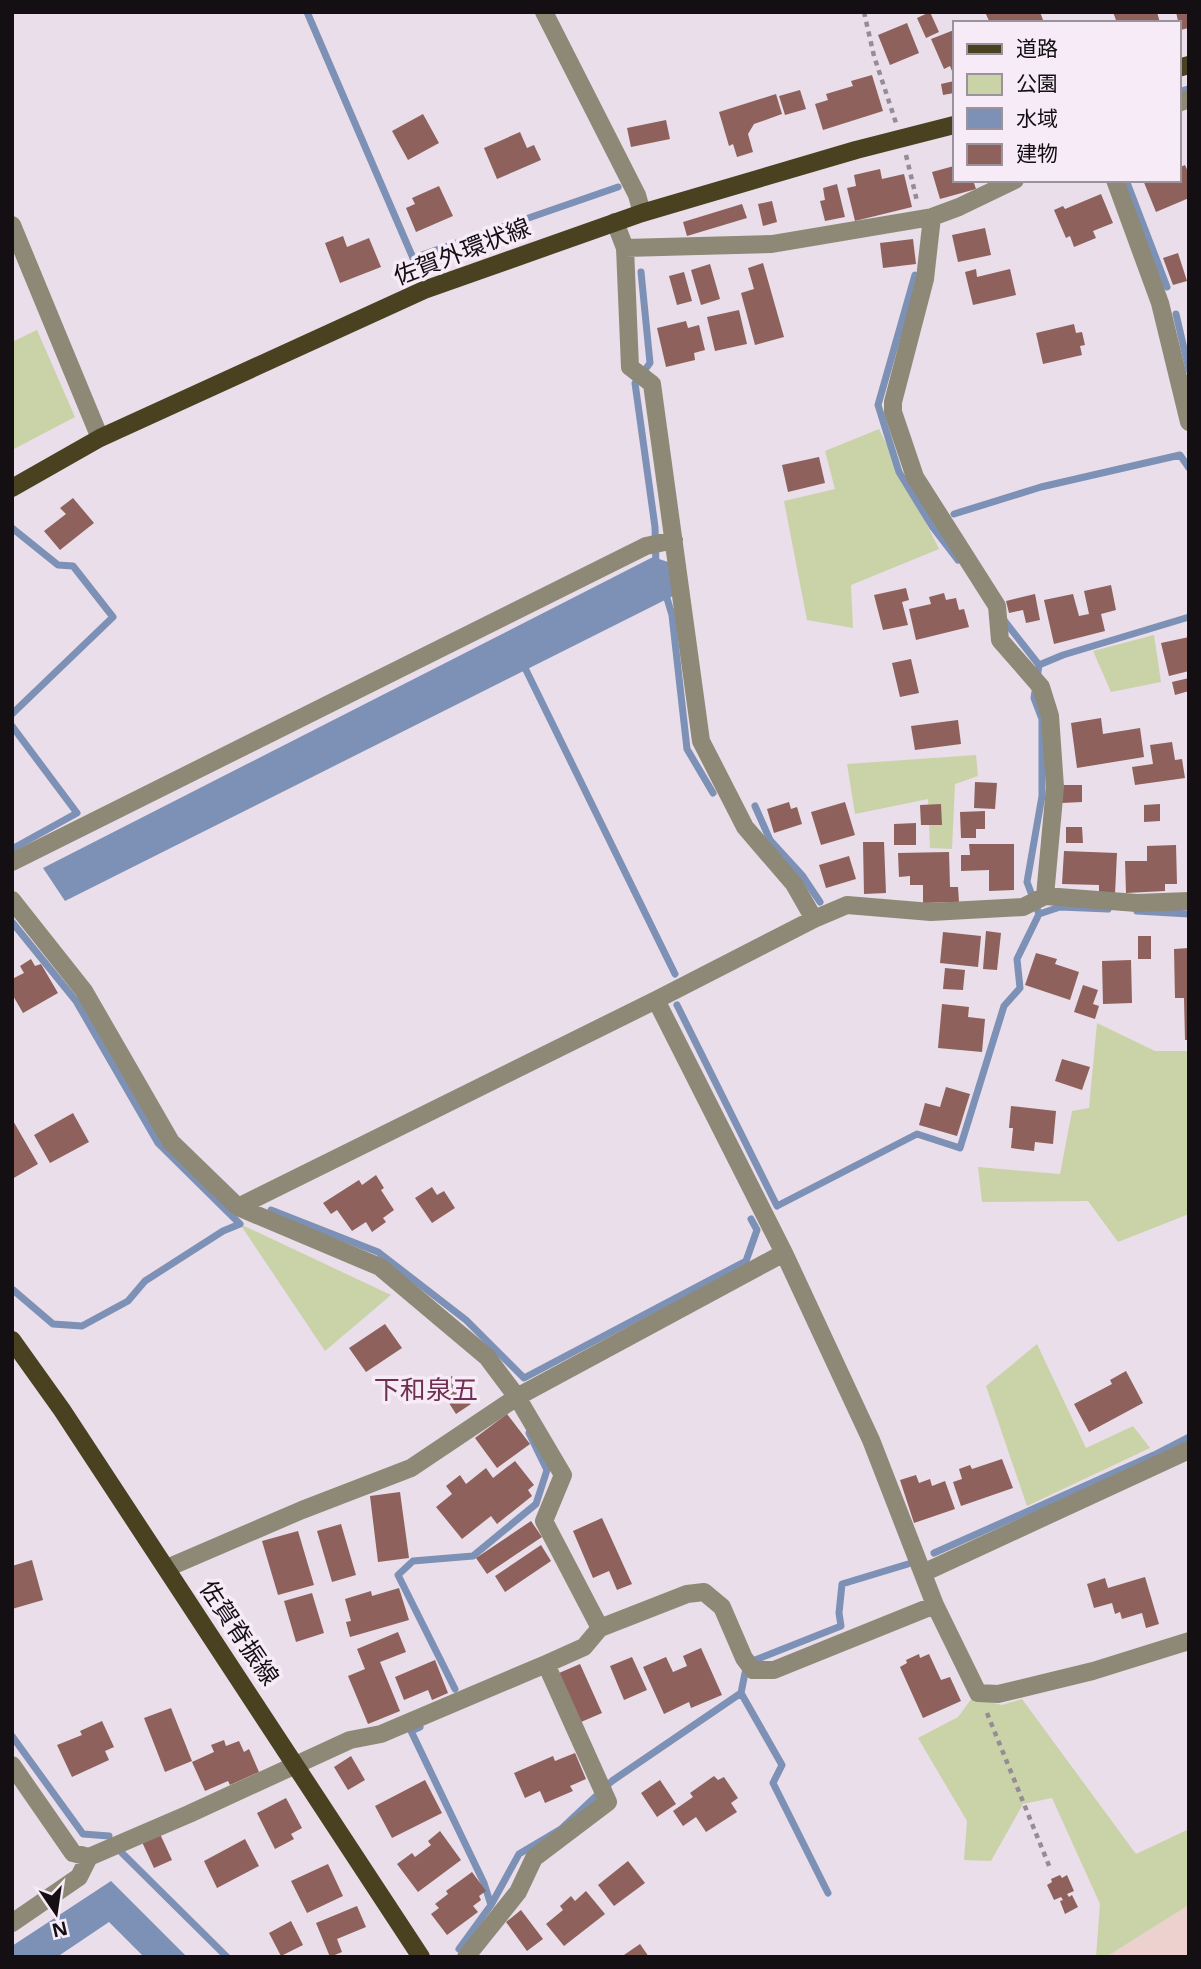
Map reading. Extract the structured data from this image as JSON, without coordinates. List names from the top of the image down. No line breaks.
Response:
{"streets":{"main road":["佐賀外環状線","佐賀脊振線"]},"districts":["下和泉五"],"legend":["道路","公園","水域","建物"],"north":"bottom"}
